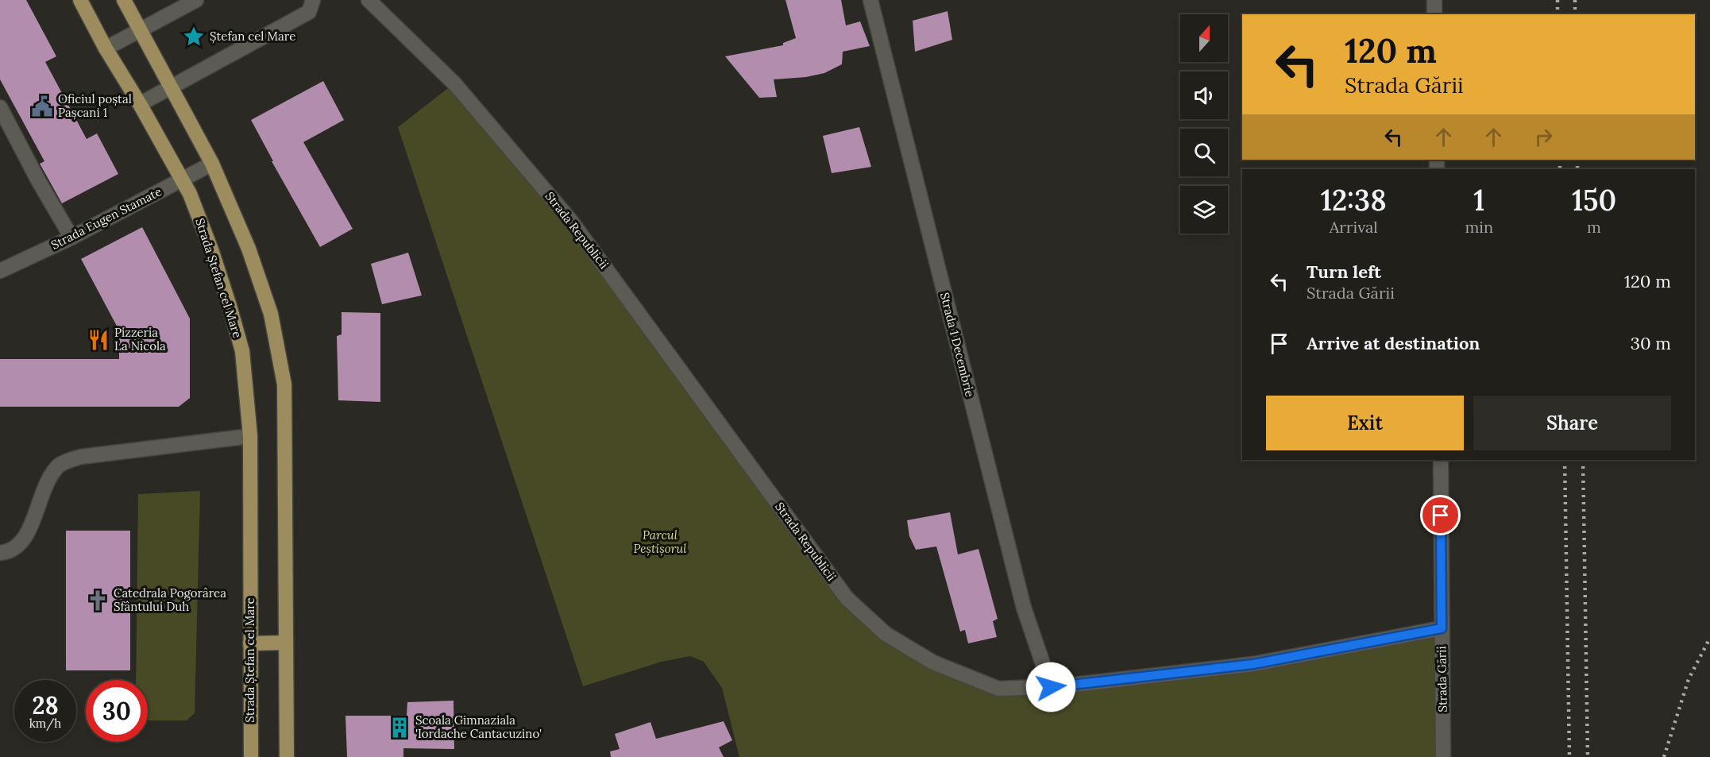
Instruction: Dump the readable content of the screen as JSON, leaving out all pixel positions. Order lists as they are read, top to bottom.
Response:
{
  "streets": {
    "main road": ["Strada Ștefan cel Mare"],
    "street": [
      "Strada Eugen Stamate",
      "Strada Republicii",
      "Strada 1 Decembrie",
      "Strada Gării"
    ]
  },
  "crossings": [
    ["Strada Eugen Stamate", "Strada Ștefan cel Mare"],
    ["Strada Republicii", "Strada 1 Decembrie"],
    ["Strada Republicii", "Strada Gării"]
  ],
  "parks": ["Parcul Peștișorul"],
  "places": {
    "place": ["Ștefan cel Mare"],
    "public building": ["Oficiul poștal Pașcani 1"],
    "restaurant": ["Pizzeria La Nicola"],
    "church": ["Catedrala Pogorârea Sfântului Duh"],
    "building": ["Scoala Gimnaziala 'Iordache Cantacuzino'"]
  },
  "north": "top",
  "page": {
    "turn": ["120 m", "Strada Gării"],
    "eta": [
      "12:38",
      "Arrival",
      "1",
      "min",
      "150",
      "m"
    ],
    "list": [
      {
        "name": "Turn left",
        "note": "Strada Gării",
        "value": "120 m"
      },
      {
        "name": "Arrive at destination",
        "value": "30 m"
      }
    ],
    "buttons": ["Exit", "Share"],
    "speed": "28 km/h",
    "limit": "30"
  }
}
